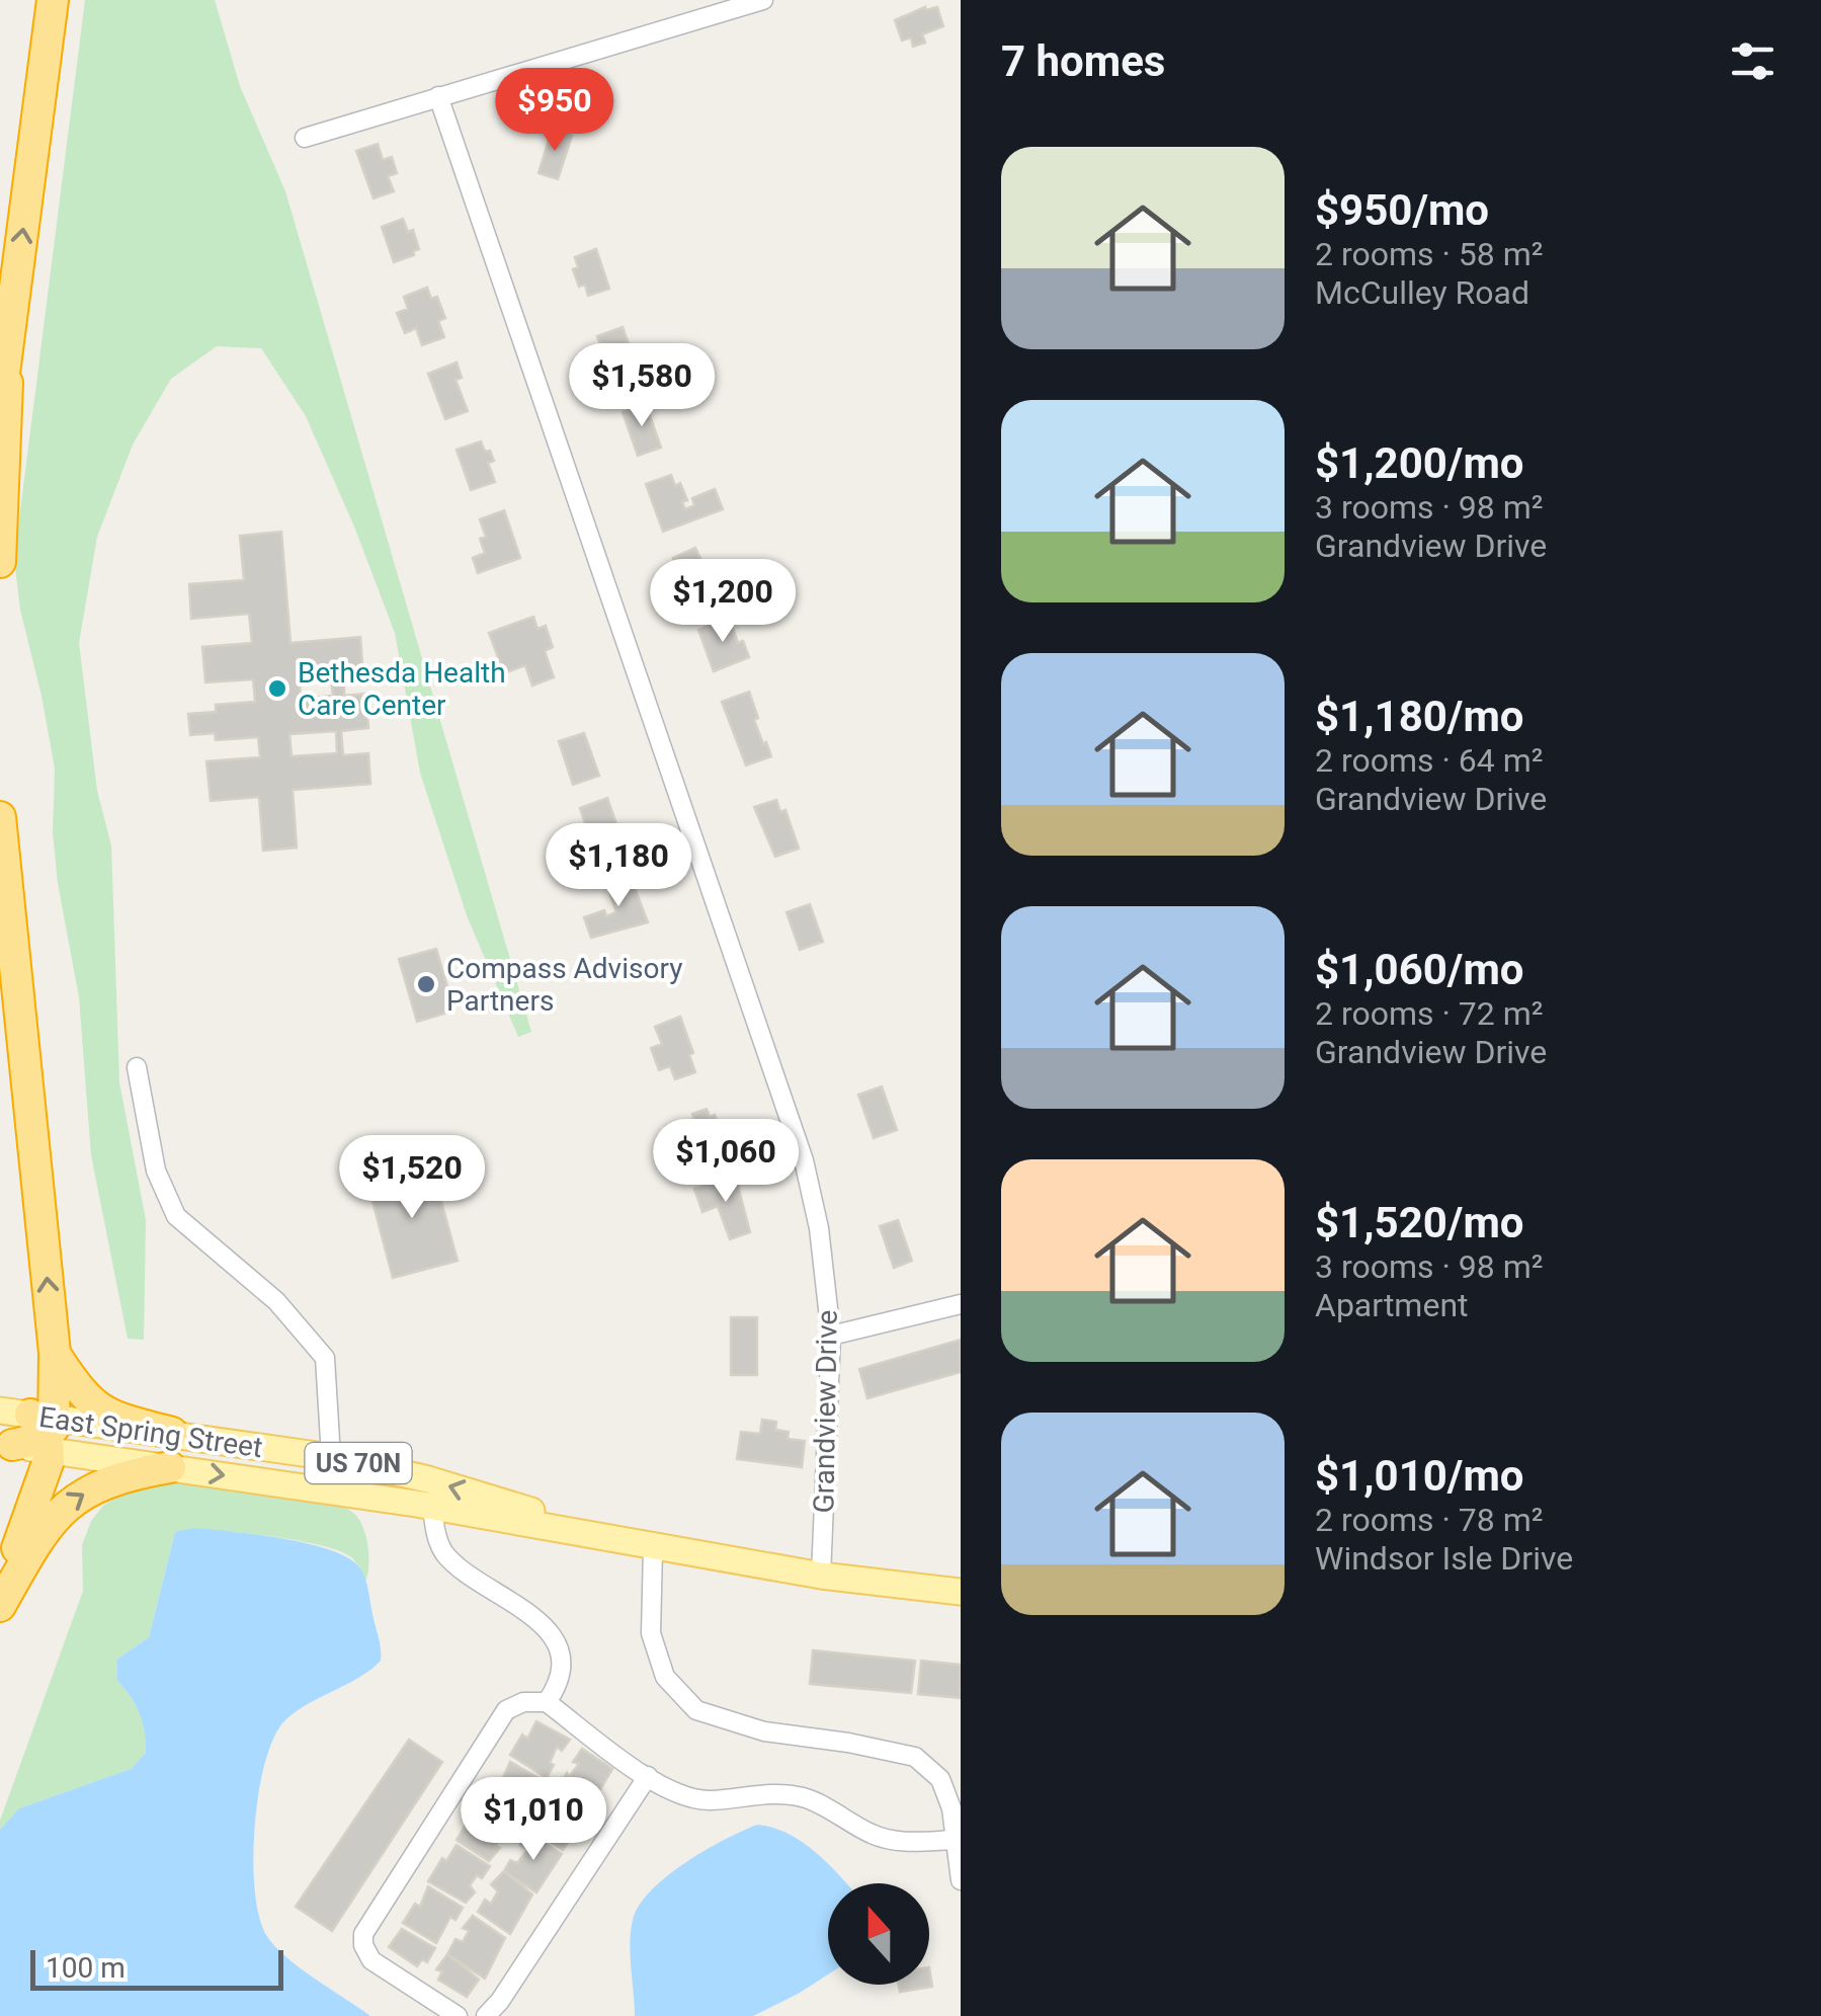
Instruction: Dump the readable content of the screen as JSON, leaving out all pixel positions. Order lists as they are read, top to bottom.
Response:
{
  "streets": {
    "main road": ["East Spring Street", "US 70N"],
    "street": ["Grandview Drive"]
  },
  "crossings": [
    ["Grandview Drive", "East Spring Street"]
  ],
  "places": ["Bethesda Health Care Center", "Compass Advisory Partners"],
  "scale_bar": "100 m",
  "north": "top",
  "page": {
    "heading": "7 homes",
    "price": [
      "$950",
      "$1,580",
      "$1,200",
      "$1,180",
      "$1,060",
      "$1,520",
      "$1,010"
    ],
    "list": [
      {
        "name": "$950/mo",
        "note": "2 rooms · 58 m² · McCulley Road"
      },
      {
        "name": "$1,200/mo",
        "note": "3 rooms · 98 m² · Grandview Drive"
      },
      {
        "name": "$1,180/mo",
        "note": "2 rooms · 64 m² · Grandview Drive"
      },
      {
        "name": "$1,060/mo",
        "note": "2 rooms · 72 m² · Grandview Drive"
      },
      {
        "name": "$1,520/mo",
        "note": "3 rooms · 98 m² · Apartment"
      },
      {
        "name": "$1,010/mo",
        "note": "2 rooms · 78 m² · Windsor Isle Drive"
      }
    ],
    "scale": "100 m"
  }
}
